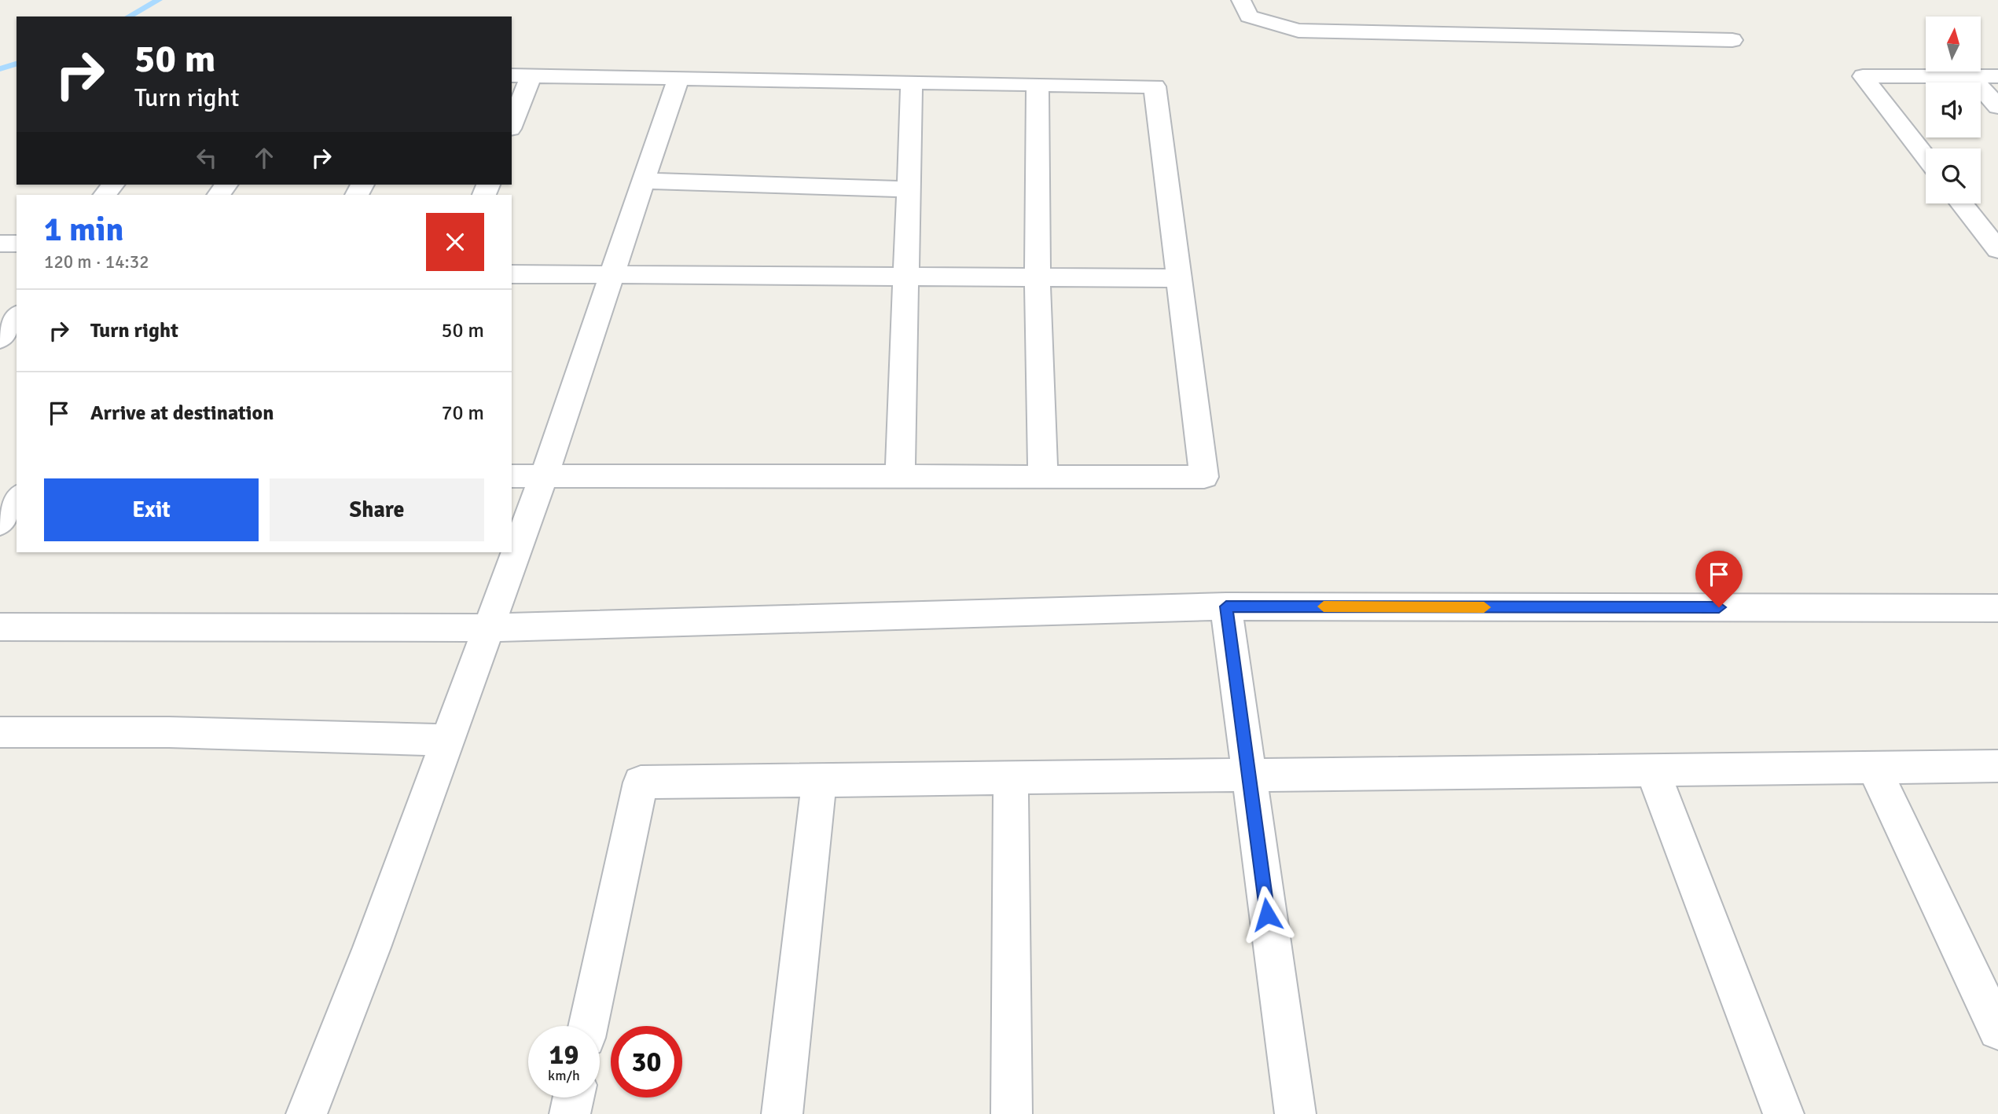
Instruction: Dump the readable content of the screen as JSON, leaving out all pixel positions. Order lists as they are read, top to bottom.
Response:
{
  "north": "top",
  "page": {
    "turn": ["50 m", "Turn right"],
    "heading": ["1 min", "120 m · 14:32"],
    "list": [
      {
        "name": "Turn right",
        "value": "50 m"
      },
      {
        "name": "Arrive at destination",
        "value": "70 m"
      }
    ],
    "buttons": ["Exit", "Share"],
    "speed": "19 km/h",
    "limit": "30"
  }
}
